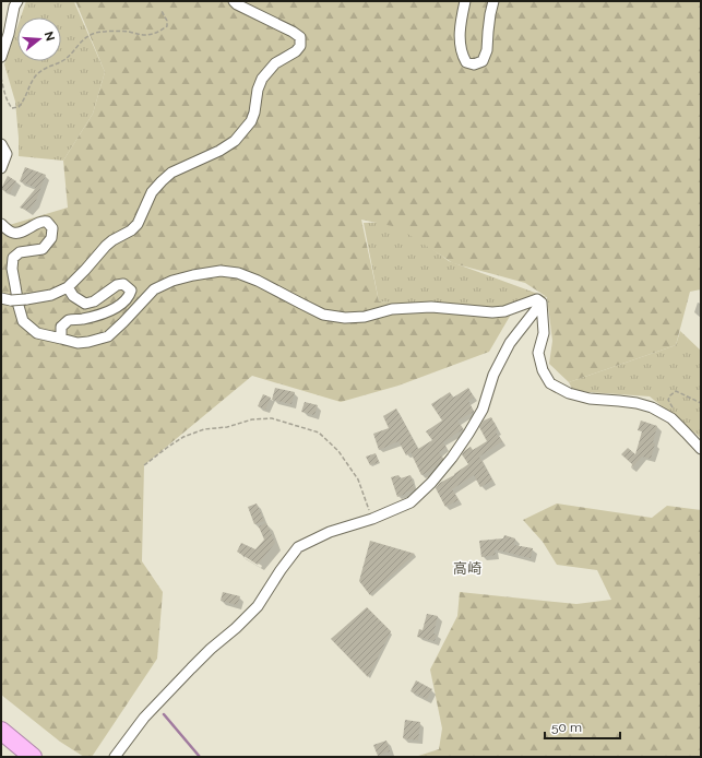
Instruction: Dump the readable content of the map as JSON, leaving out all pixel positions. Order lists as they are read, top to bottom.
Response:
{
  "districts": ["高崎"],
  "scale_bar": "50 m",
  "north": "right"
}
